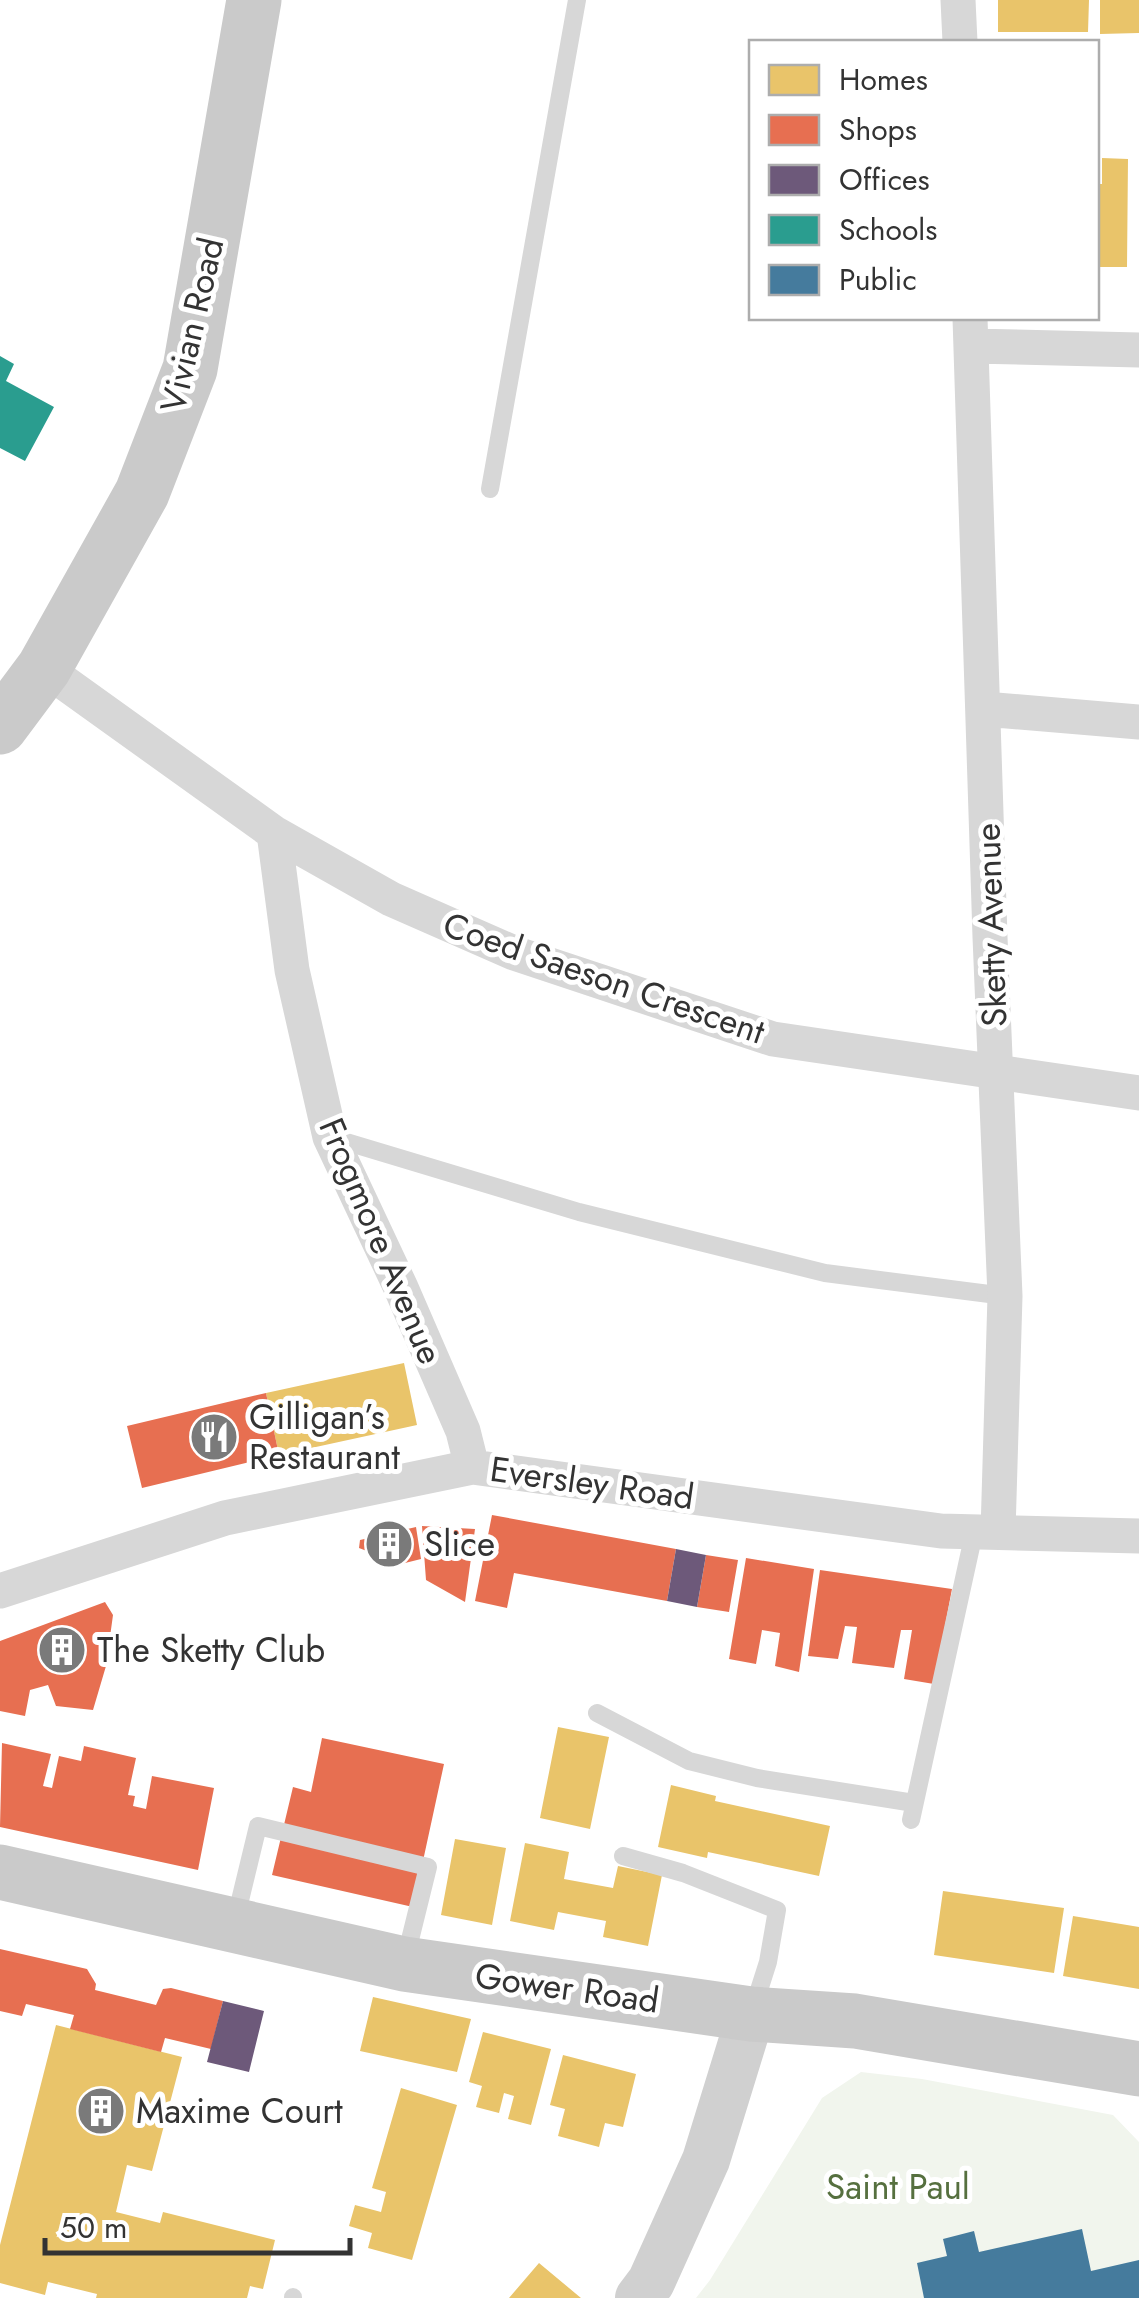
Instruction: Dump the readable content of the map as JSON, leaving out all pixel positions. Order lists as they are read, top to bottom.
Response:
{
  "streets": {
    "main road": ["Vivian Road", "Gower Road"],
    "street": [
      "Sketty Avenue",
      "Coed Saeson Crescent",
      "Frogmore Avenue",
      "Eversley Road"
    ]
  },
  "crossings": [
    ["Vivian Road", "Coed Saeson Crescent"],
    ["Sketty Avenue", "Coed Saeson Crescent"],
    ["Sketty Avenue", "Eversley Road"],
    ["Coed Saeson Crescent", "Frogmore Avenue"],
    ["Frogmore Avenue", "Eversley Road"]
  ],
  "parks": ["Saint Paul"],
  "places": {
    "restaurant": ["Gilligan’s Restaurant"],
    "building": ["Slice", "The Sketty Club", "Maxime Court"]
  },
  "legend": [
    "Homes",
    "Shops",
    "Offices",
    "Schools",
    "Public"
  ],
  "scale_bar": "50 m"
}
